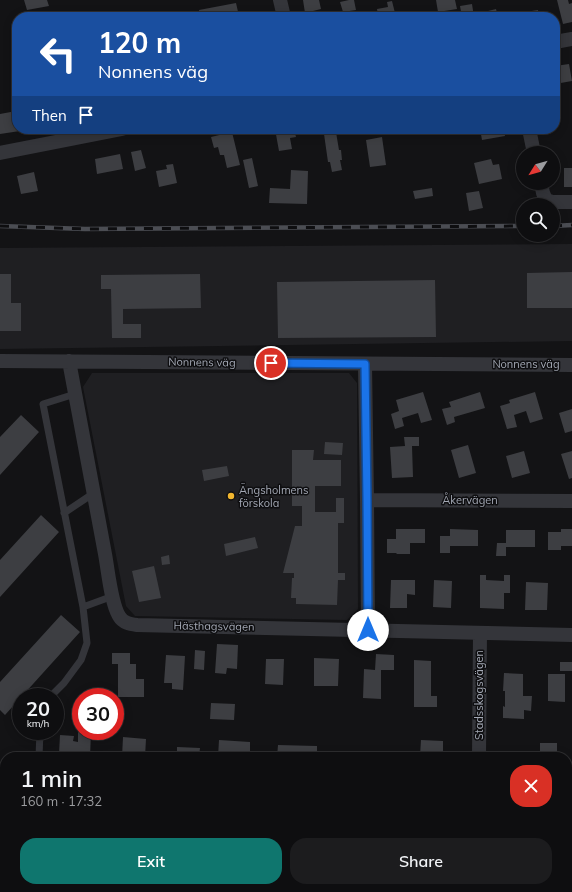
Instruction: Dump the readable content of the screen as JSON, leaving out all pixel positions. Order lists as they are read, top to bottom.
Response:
{
  "streets": {
    "street": [
      "Nonnens väg",
      "Åkervägen",
      "Hästhagsvägen",
      "Stadsskogsvägen"
    ]
  },
  "crossings": [
    ["Nonnens väg", "Hästhagsvägen"],
    ["Hästhagsvägen", "Stadsskogsvägen"]
  ],
  "places": ["Ängsholmens förskola"],
  "north": "bottom left",
  "page": {
    "turn": ["120 m", "Nonnens väg"],
    "then": "Then",
    "speed": "20 km/h",
    "limit": "30",
    "heading": ["1 min", "160 m · 17:32"],
    "buttons": ["Exit", "Share"]
  }
}
